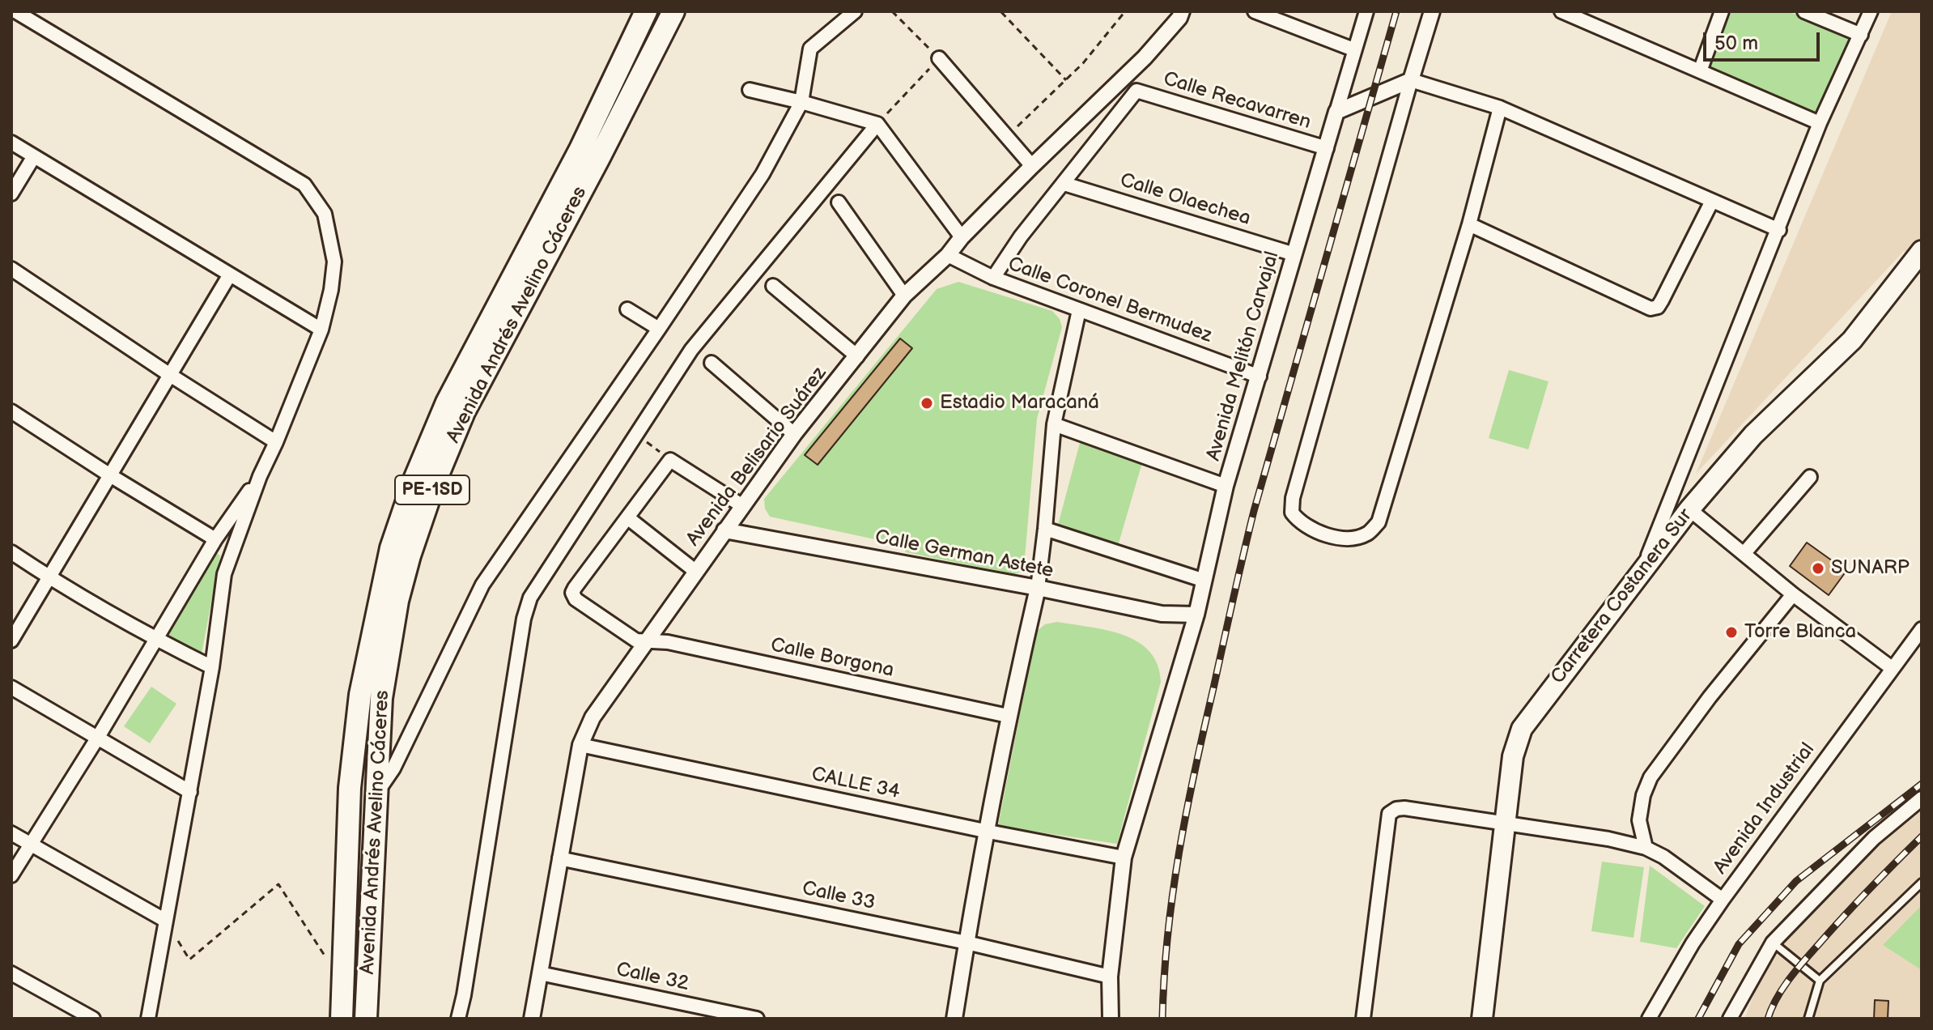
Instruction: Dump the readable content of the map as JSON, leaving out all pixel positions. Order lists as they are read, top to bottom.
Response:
{
  "streets": {
    "highway": ["Avenida Andrés Avelino Cáceres", "PE-1SD"],
    "main road": ["Carretera Costanera Sur"],
    "street": [
      "Calle Recavarren",
      "Calle Olaechea",
      "Calle Coronel Bermudez",
      "Avenida Melitón Carvajal",
      "Avenida Belisario Suárez",
      "Calle German Astete",
      "Calle Borgona",
      "CALLE 34",
      "Avenida Industrial",
      "Calle 33",
      "Calle 32"
    ]
  },
  "crossings": [
    ["Calle Recavarren", "Calle Olaechea"],
    ["Calle Recavarren", "Avenida Melitón Carvajal"],
    ["Calle Olaechea", "Avenida Melitón Carvajal"],
    ["Calle Coronel Bermudez", "Avenida Melitón Carvajal"],
    ["Calle Coronel Bermudez", "Avenida Belisario Suárez"],
    ["Avenida Melitón Carvajal", "Calle German Astete"],
    ["Avenida Melitón Carvajal", "CALLE 34"],
    ["Avenida Melitón Carvajal", "Calle 33"],
    ["Avenida Belisario Suárez", "Calle German Astete"],
    ["Avenida Belisario Suárez", "Calle Borgona"],
    ["Avenida Belisario Suárez", "CALLE 34"],
    ["Avenida Belisario Suárez", "Calle 33"],
    ["Avenida Belisario Suárez", "Calle 32"]
  ],
  "places": ["Estadio Maracaná", "SUNARP", "Torre Blanca"],
  "scale_bar": "50 m"
}
